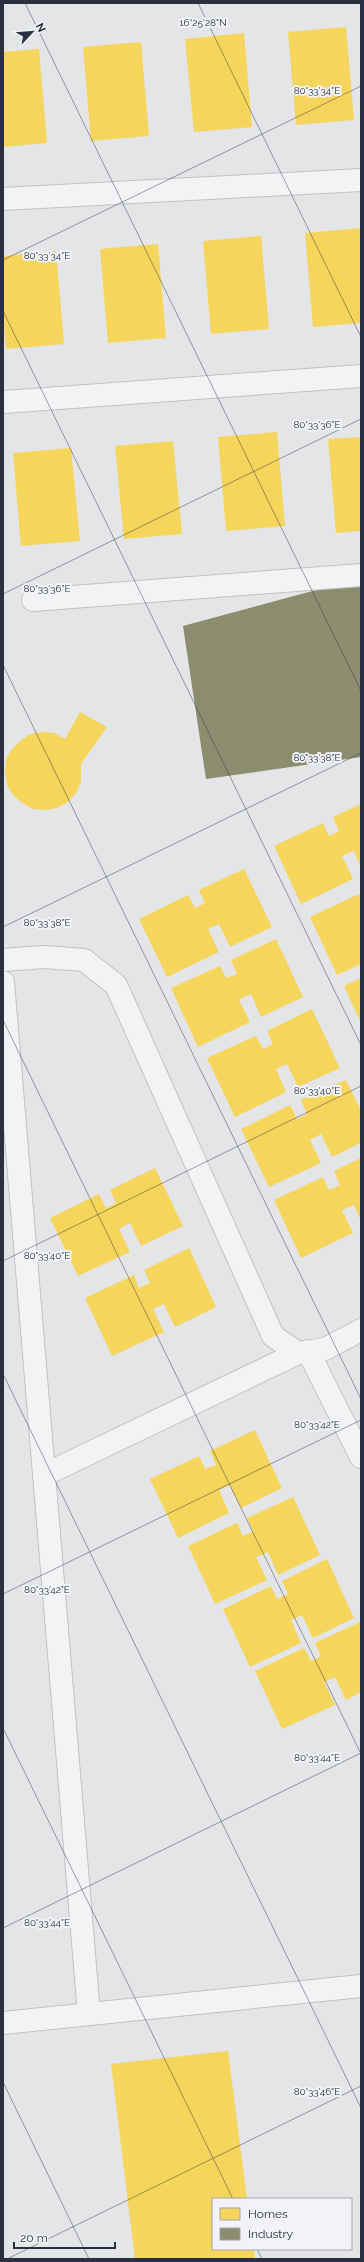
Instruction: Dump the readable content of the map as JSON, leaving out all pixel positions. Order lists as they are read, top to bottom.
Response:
{
  "legend": ["Homes", "Industry"],
  "scale_bar": "20 m",
  "north": "top right",
  "coordinates": [
    "16°25'28\"N",
    "80°33'34\"E",
    "80°33'36\"E",
    "80°33'38\"E",
    "80°33'40\"E",
    "80°33'42\"E",
    "80°33'44\"E",
    "80°33'46\"E"
  ]
}
